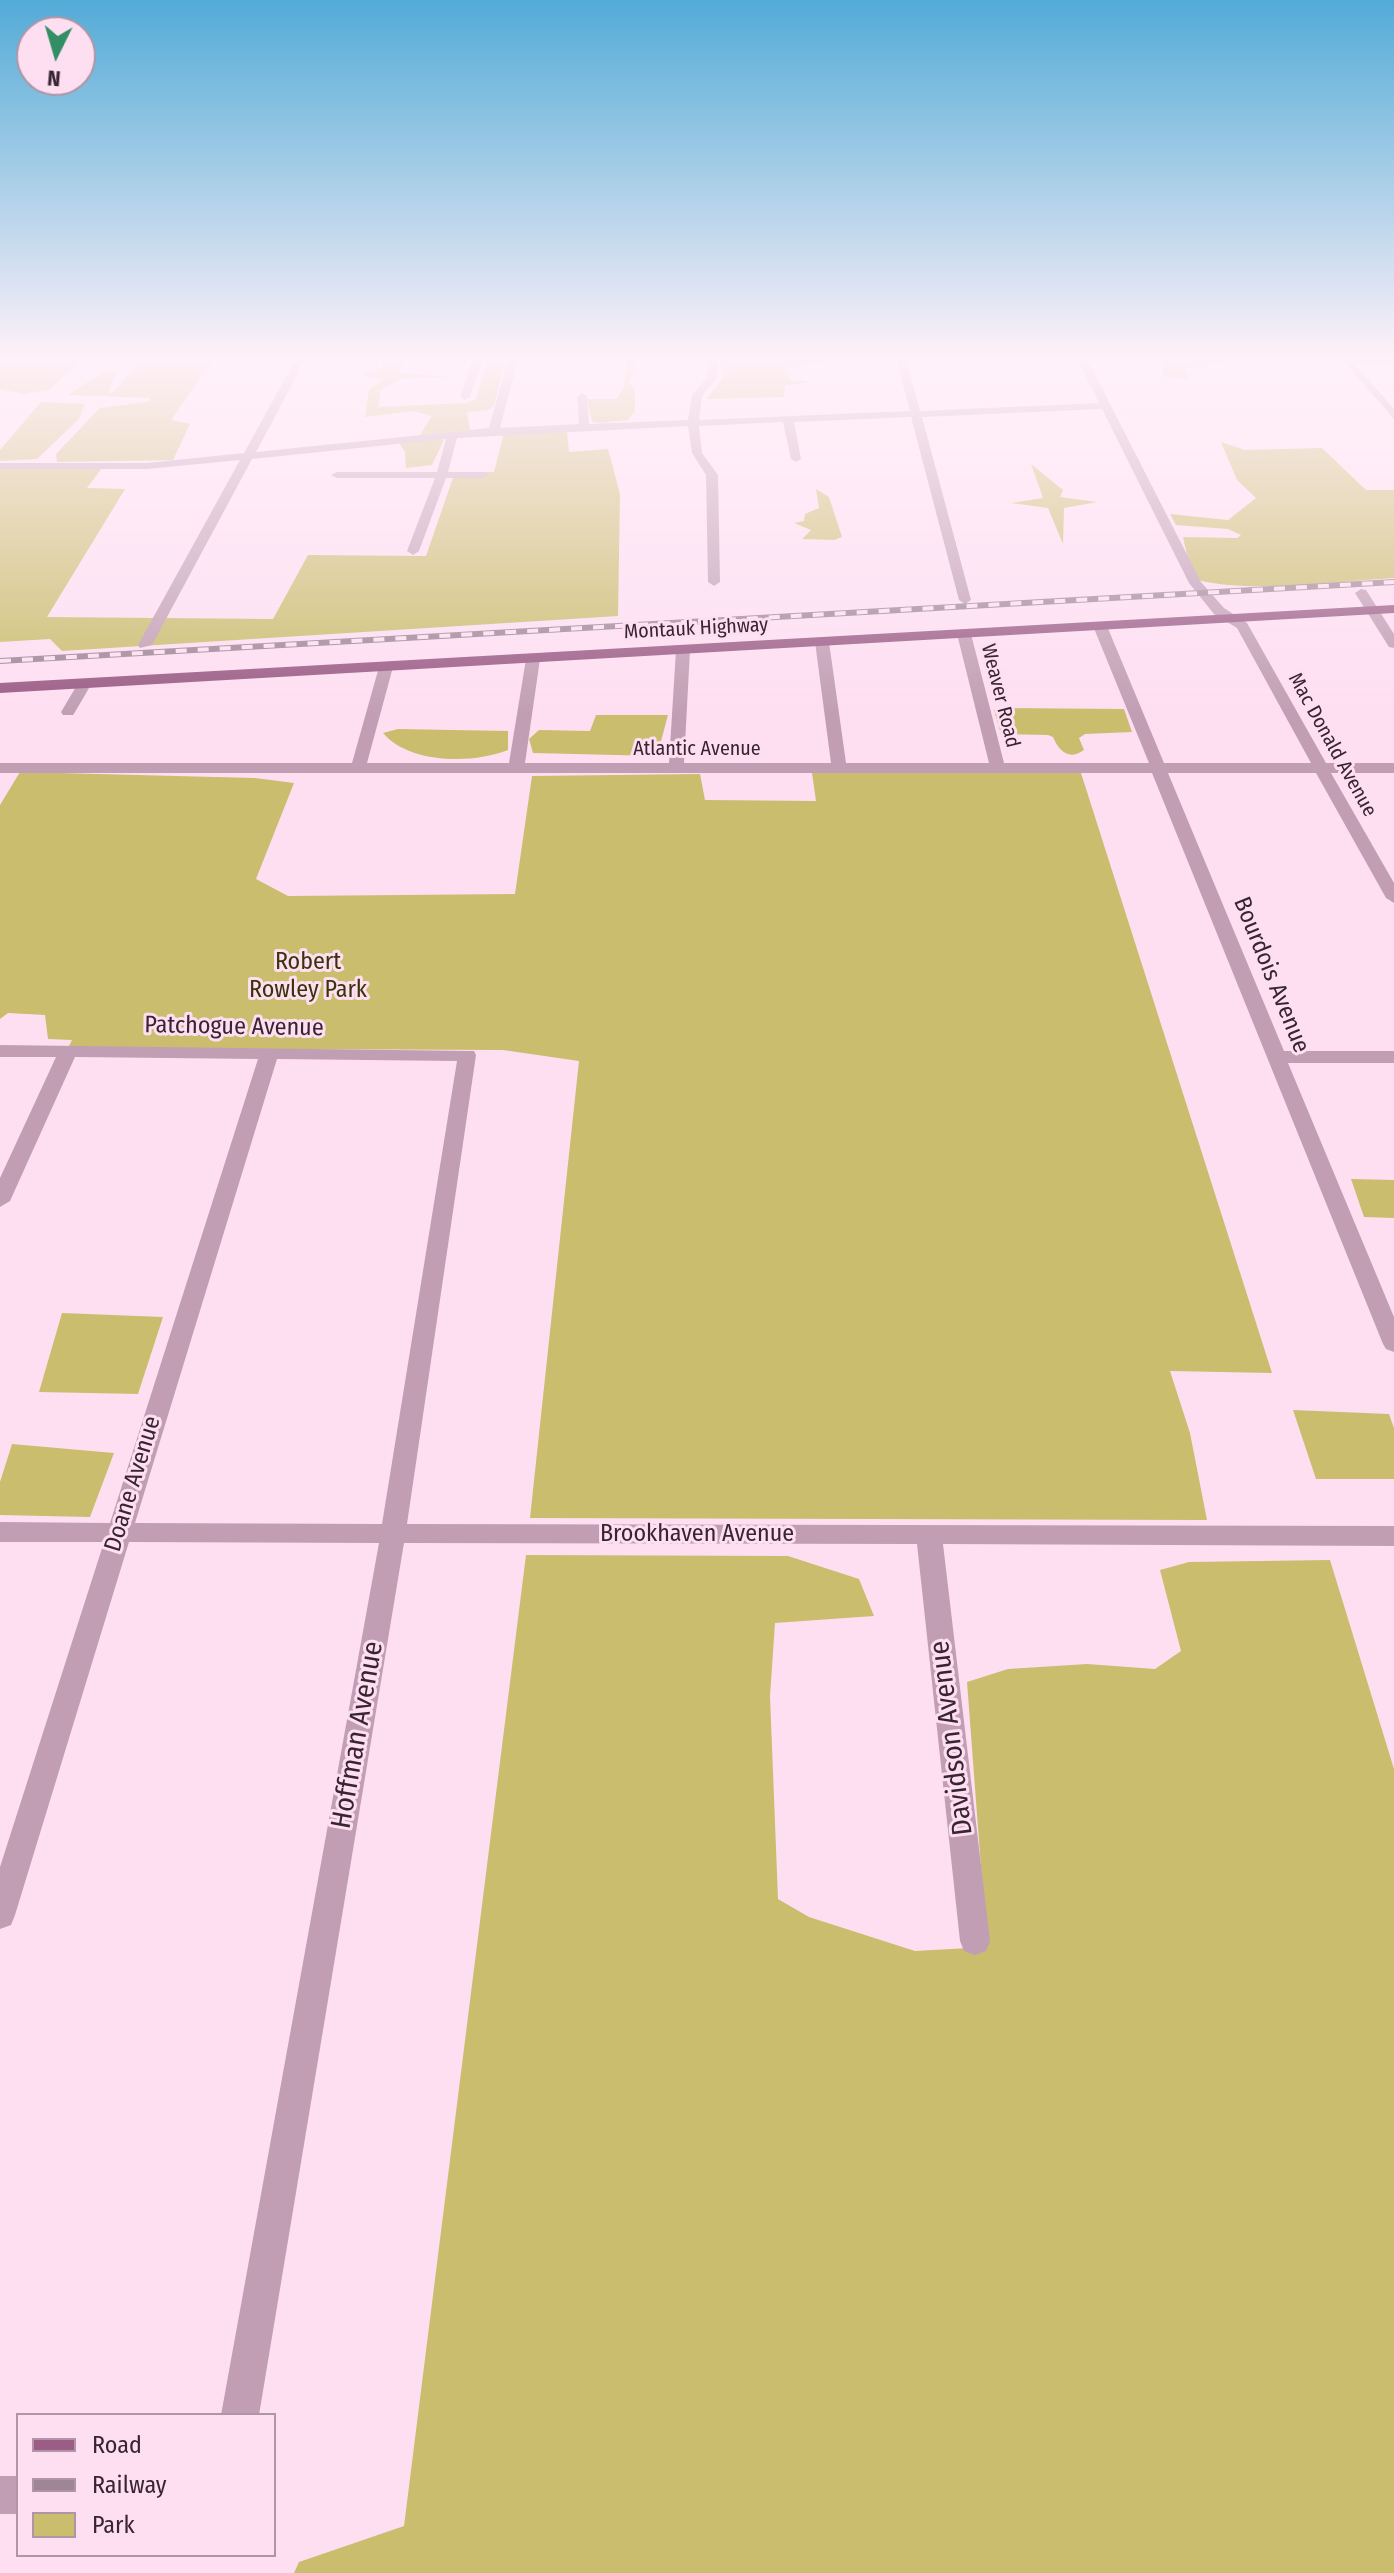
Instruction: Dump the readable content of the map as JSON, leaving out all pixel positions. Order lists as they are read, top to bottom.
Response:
{
  "streets": {
    "main road": ["Montauk Highway"],
    "street": [
      "Weaver Road",
      "Mac Donald Avenue",
      "Atlantic Avenue",
      "Bourdois Avenue",
      "Patchogue Avenue",
      "Doane Avenue",
      "Brookhaven Avenue",
      "Hoffman Avenue",
      "Davidson Avenue"
    ]
  },
  "crossings": [
    ["Montauk Highway", "Weaver Road"],
    ["Montauk Highway", "Mac Donald Avenue"],
    ["Montauk Highway", "Bourdois Avenue"],
    ["Weaver Road", "Atlantic Avenue"],
    ["Mac Donald Avenue", "Atlantic Avenue"],
    ["Atlantic Avenue", "Bourdois Avenue"],
    ["Patchogue Avenue", "Doane Avenue"],
    ["Patchogue Avenue", "Hoffman Avenue"],
    ["Doane Avenue", "Brookhaven Avenue"],
    ["Brookhaven Avenue", "Hoffman Avenue"],
    ["Brookhaven Avenue", "Davidson Avenue"]
  ],
  "parks": ["Robert Rowley Park"],
  "legend": ["Road", "Railway", "Park"],
  "north": "bottom"
}
